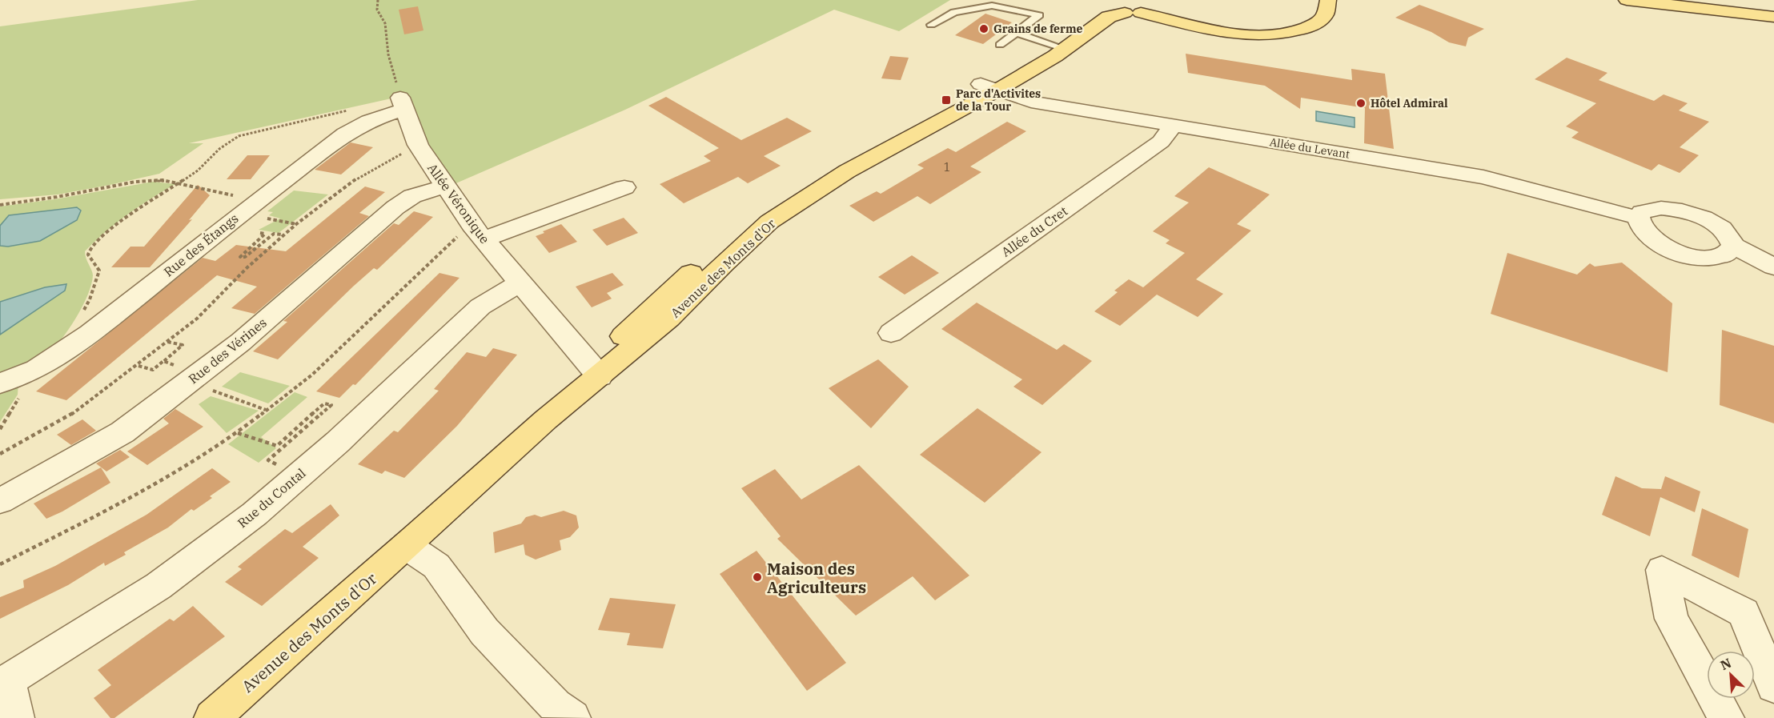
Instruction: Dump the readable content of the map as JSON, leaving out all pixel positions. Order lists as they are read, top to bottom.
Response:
{
  "streets": {
    "main road": ["Avenue des Monts d'Or"],
    "street": [
      "Allée du Levant",
      "Allée Véronique",
      "Allée du Cret",
      "Rue des Étangs",
      "Rue des Vérines",
      "Rue du Contal"
    ]
  },
  "crossings": [
    ["Allée du Levant", "Allée du Cret"],
    ["Allée du Levant", "Avenue des Monts d'Or"],
    ["Allée Véronique", "Rue des Étangs"],
    ["Allée Véronique", "Avenue des Monts d'Or"],
    ["Allée Véronique", "Rue des Vérines"],
    ["Allée Véronique", "Rue du Contal"]
  ],
  "places": {
    "other": ["Grains de ferme", "Hôtel Admiral", "Maison des Agriculteurs"],
    "transit": ["Parc d'Activites de la Tour"]
  },
  "house_numbers": ["1"],
  "north": "top left"
}
